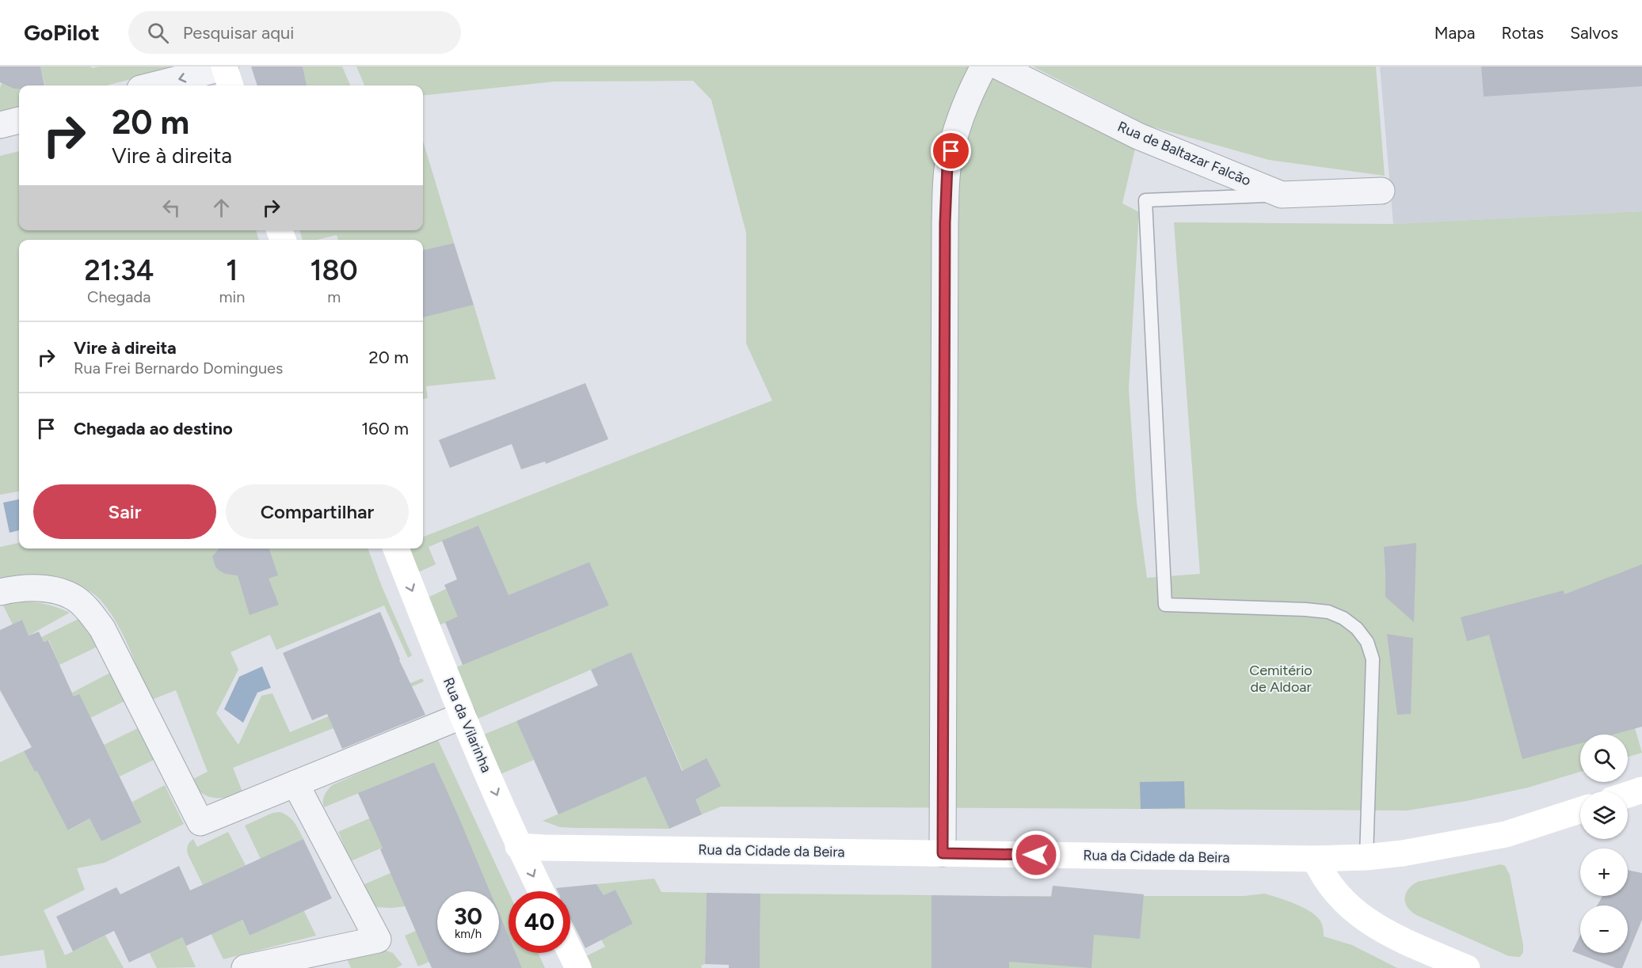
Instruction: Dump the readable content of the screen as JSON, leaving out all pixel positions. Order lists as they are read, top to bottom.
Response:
{
  "streets": {
    "street": ["Rua de Baltazar Falcão", "Rua da Vilarinha", "Rua da Cidade da Beira"]
  },
  "crossings": [
    ["Rua da Vilarinha", "Rua da Cidade da Beira"]
  ],
  "one_way": ["Rua da Vilarinha"],
  "parks": ["Cemitério de Aldoar"],
  "page": {
    "header": "GoPilot",
    "search": "Pesquisar aqui",
    "nav": ["Mapa", "Rotas", "Salvos"],
    "turn": ["20 m", "Vire à direita"],
    "eta": [
      "21:34",
      "Chegada",
      "1",
      "min",
      "180",
      "m"
    ],
    "list": [
      {
        "name": "Vire à direita",
        "note": "Rua Frei Bernardo Domingues",
        "value": "20 m"
      },
      {
        "name": "Chegada ao destino",
        "value": "160 m"
      }
    ],
    "buttons": ["Sair", "Compartilhar"],
    "map_buttons": ["+", "−"],
    "speed": "30 km/h",
    "limit": "40"
  }
}
